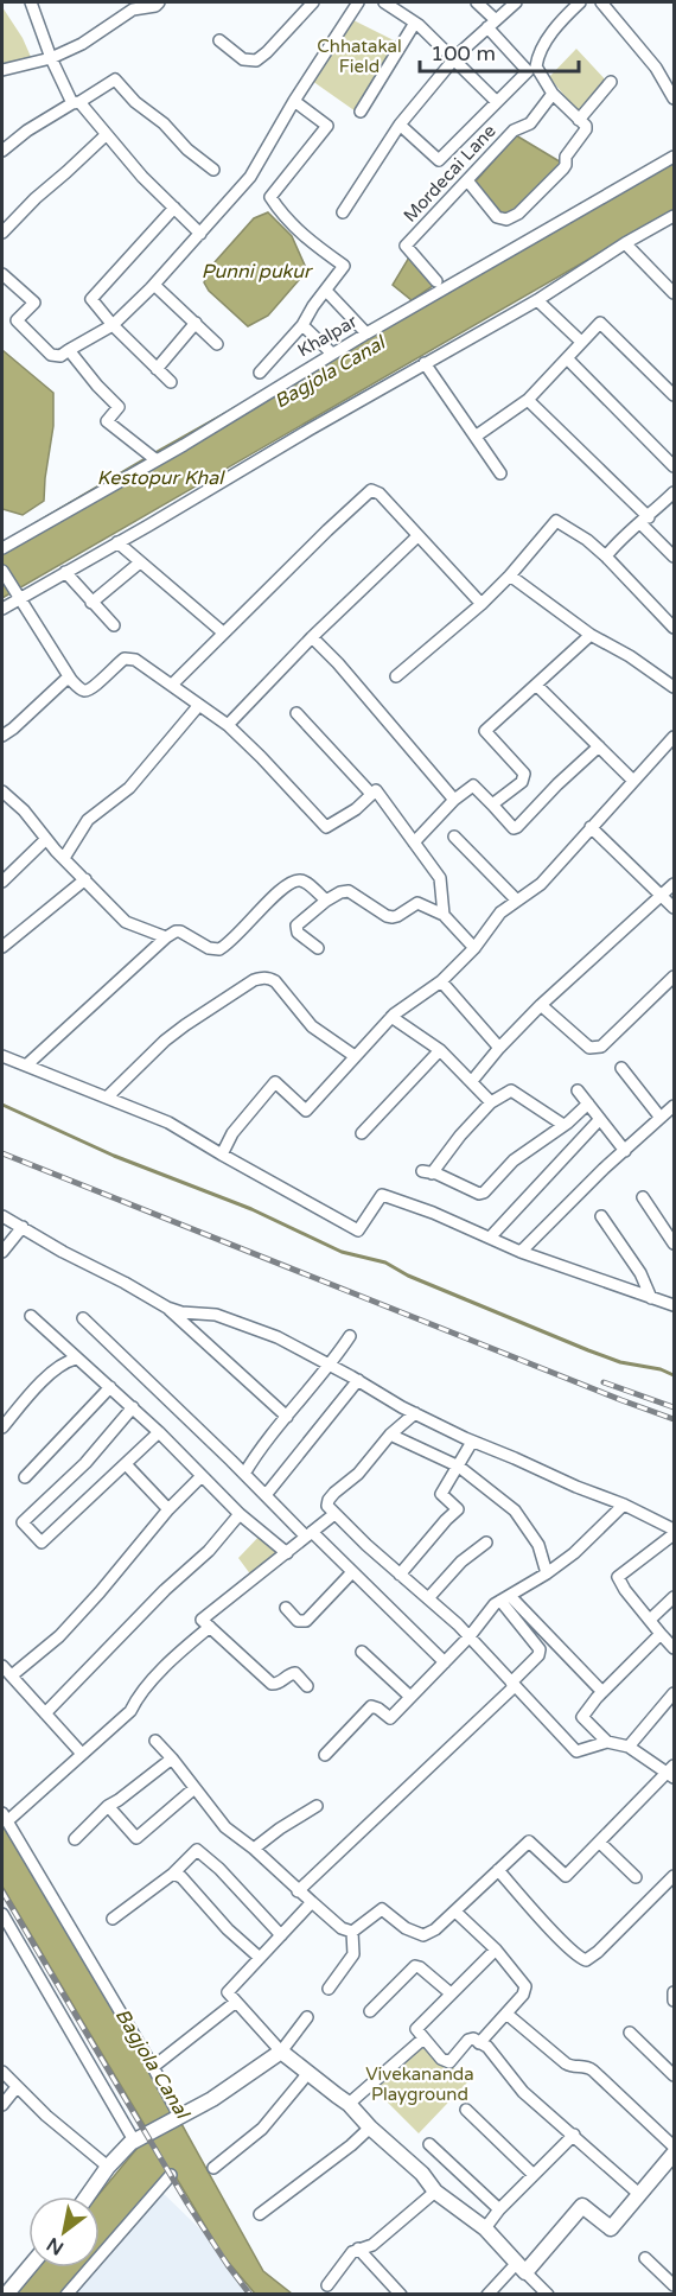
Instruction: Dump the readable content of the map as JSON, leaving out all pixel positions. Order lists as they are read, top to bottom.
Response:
{
  "streets": {
    "street": ["Mordecai Lane", "Khalpar"]
  },
  "water": ["Punni pukur", "Bagjola Canal", "Kestopur Khal"],
  "parks": ["Chhatakal Field", "Vivekananda Playground"],
  "scale_bar": "100 m",
  "north": "bottom left"
}
